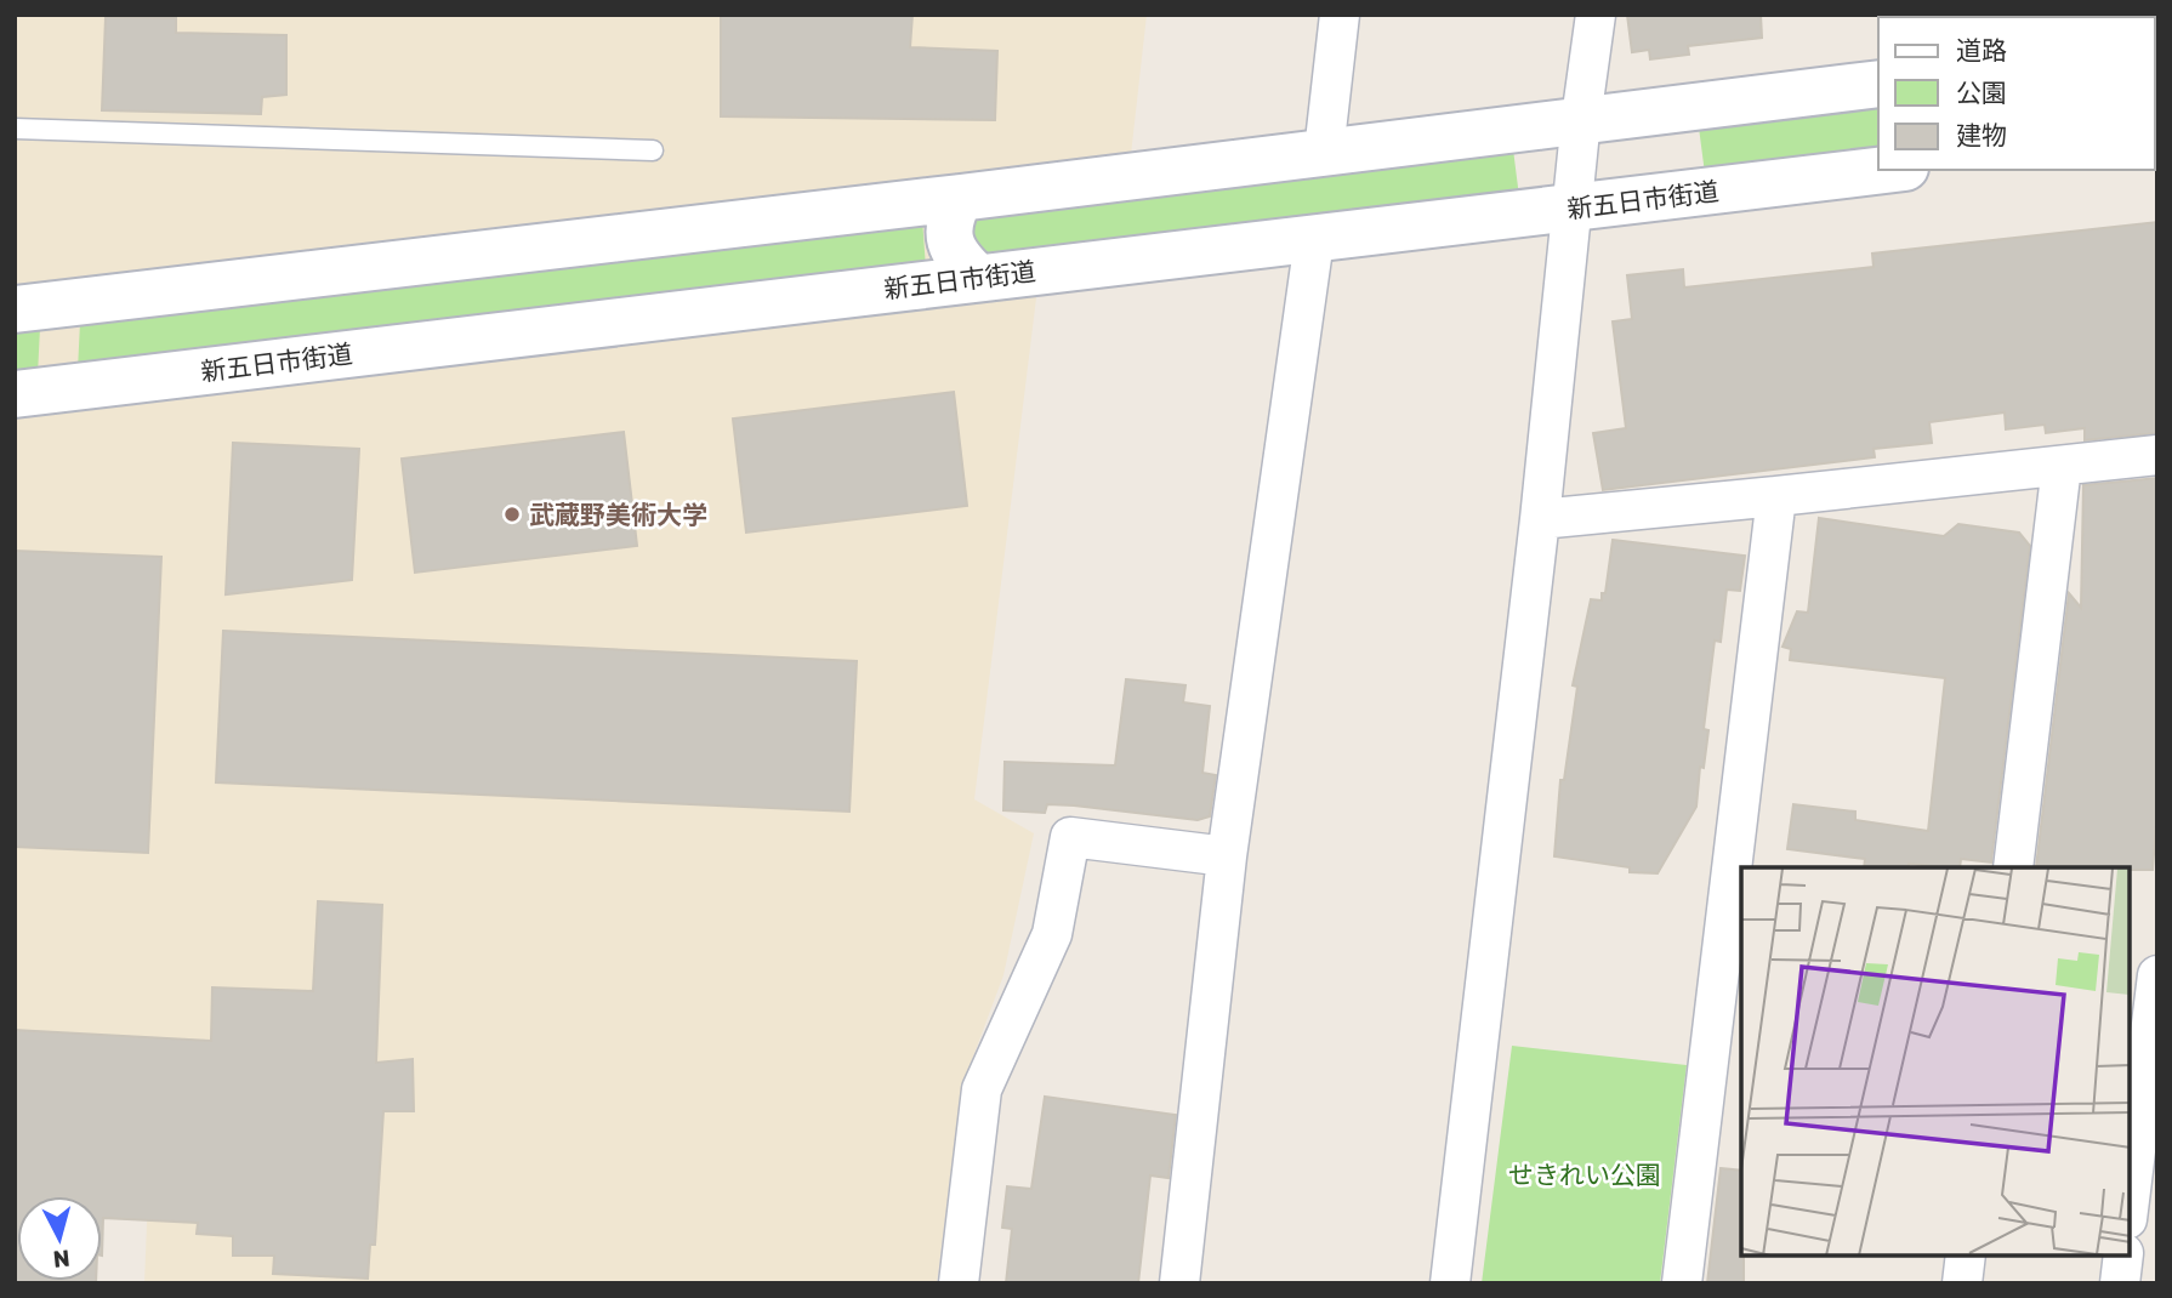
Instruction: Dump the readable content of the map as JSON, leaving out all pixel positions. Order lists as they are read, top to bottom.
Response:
{
  "streets": {
    "street": ["新五日市街道"]
  },
  "parks": ["せきれい公園"],
  "places": ["武蔵野美術大学"],
  "legend": ["道路", "公園", "建物"],
  "north": "bottom"
}
